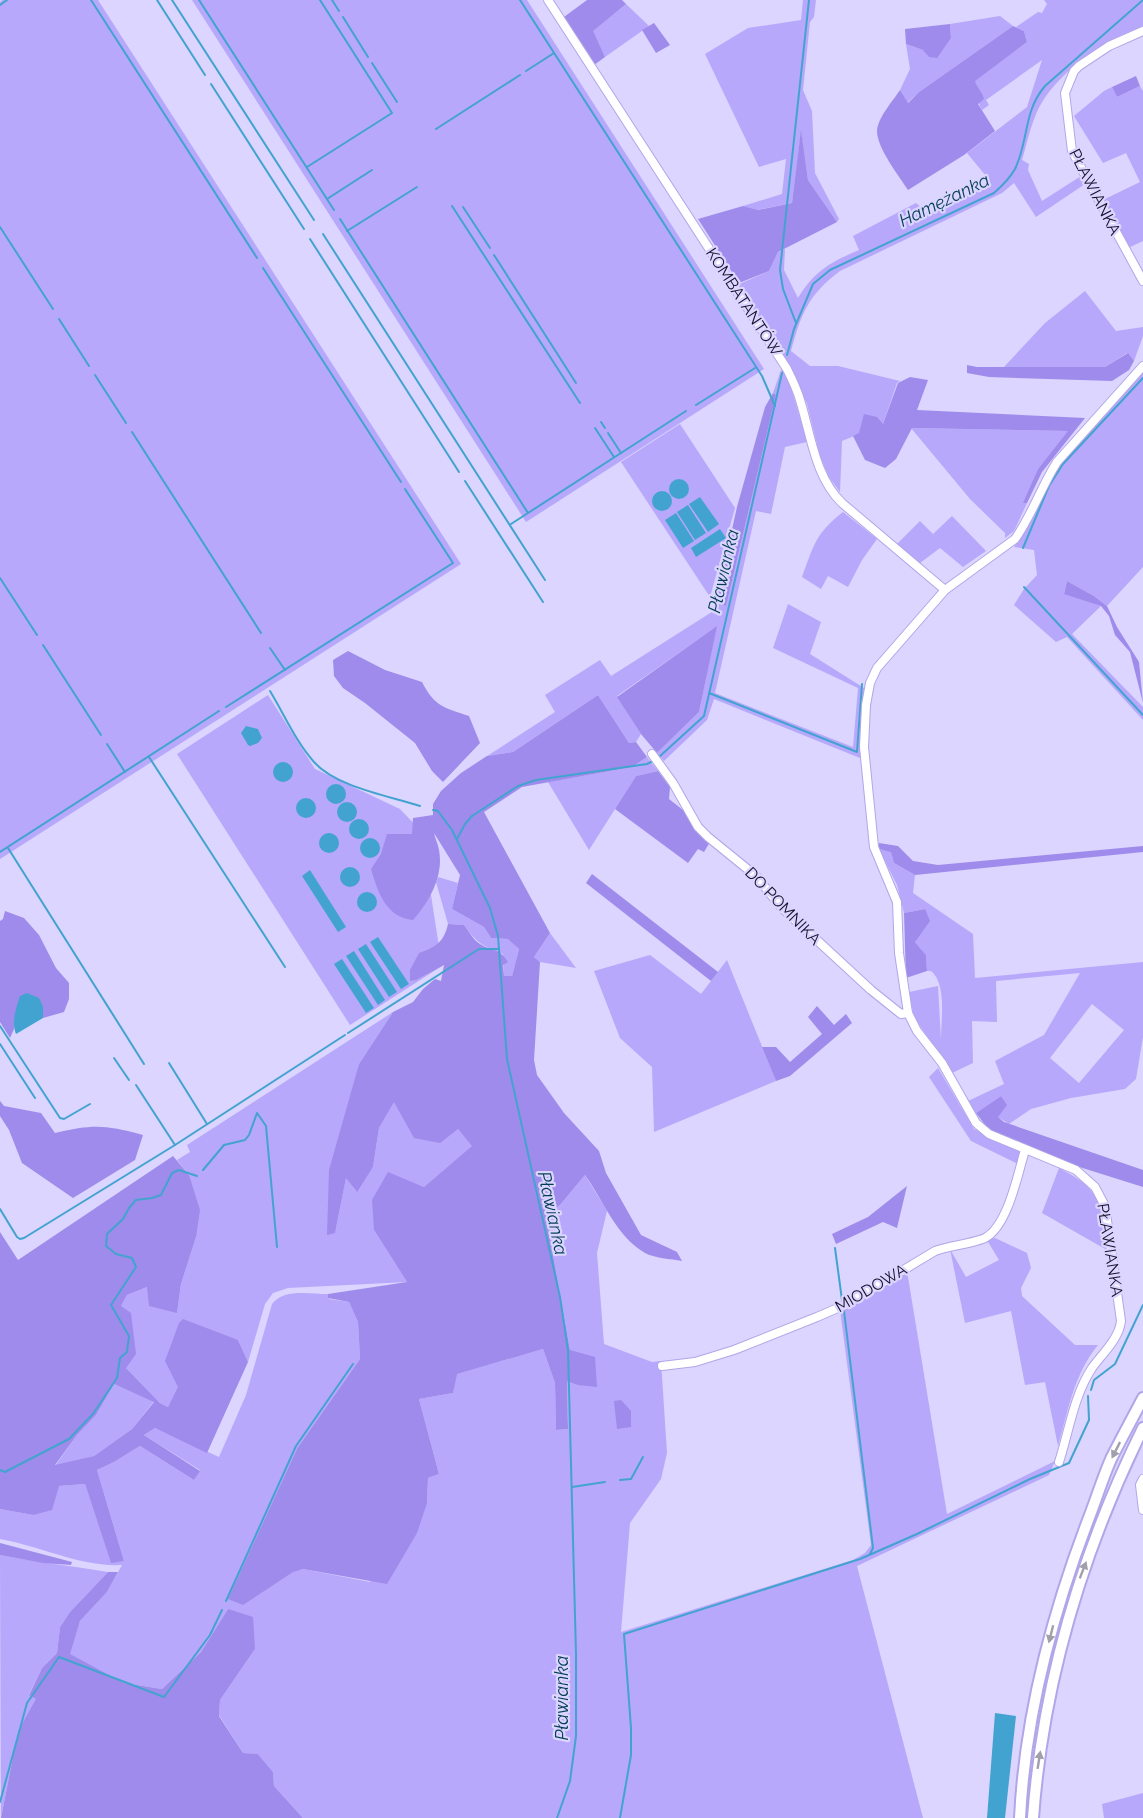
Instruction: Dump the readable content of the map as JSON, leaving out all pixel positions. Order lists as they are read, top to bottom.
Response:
{
  "streets": {
    "street": [
      "PŁAWIANKA",
      "KOMBATANTÓW",
      "DO POMNIKA",
      "MIODOWA"
    ]
  },
  "crossings": [
    ["PŁAWIANKA", "KOMBATANTÓW"],
    ["PŁAWIANKA", "DO POMNIKA"],
    ["PŁAWIANKA", "MIODOWA"]
  ],
  "water": ["Hamężanka", "Pławianka"]
}
